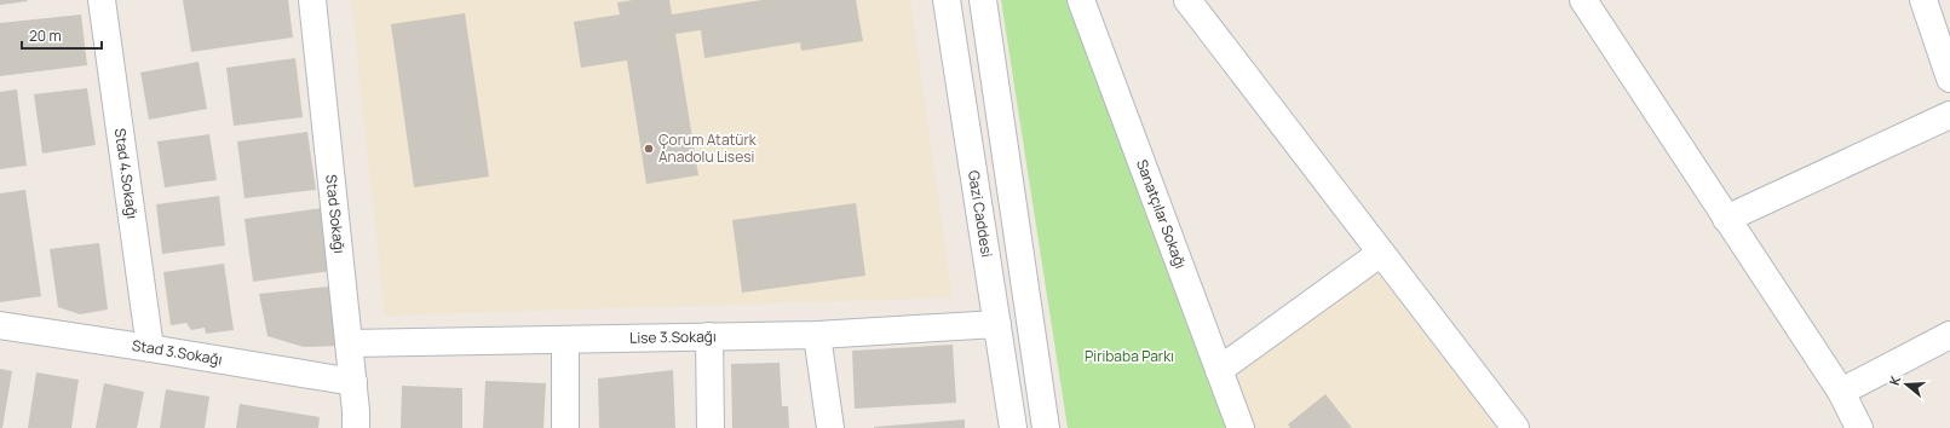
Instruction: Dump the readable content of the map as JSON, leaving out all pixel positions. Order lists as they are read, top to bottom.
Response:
{
  "streets": {
    "street": [
      "Stad 4.Sokağı",
      "Stad Sokağı",
      "Gazi Caddesi",
      "Sanatçılar Sokağı",
      "Lise 3.Sokağı",
      "Stad 3.Sokağı"
    ]
  },
  "crossings": [
    ["Stad 4.Sokağı", "Stad 3.Sokağı"],
    ["Stad Sokağı", "Lise 3.Sokağı"],
    ["Stad Sokağı", "Stad 3.Sokağı"],
    ["Gazi Caddesi", "Lise 3.Sokağı"]
  ],
  "parks": ["Piribaba Parkı"],
  "places": ["Çorum Atatürk Anadolu Lisesi"],
  "scale_bar": "20 m",
  "north": "left"
}
